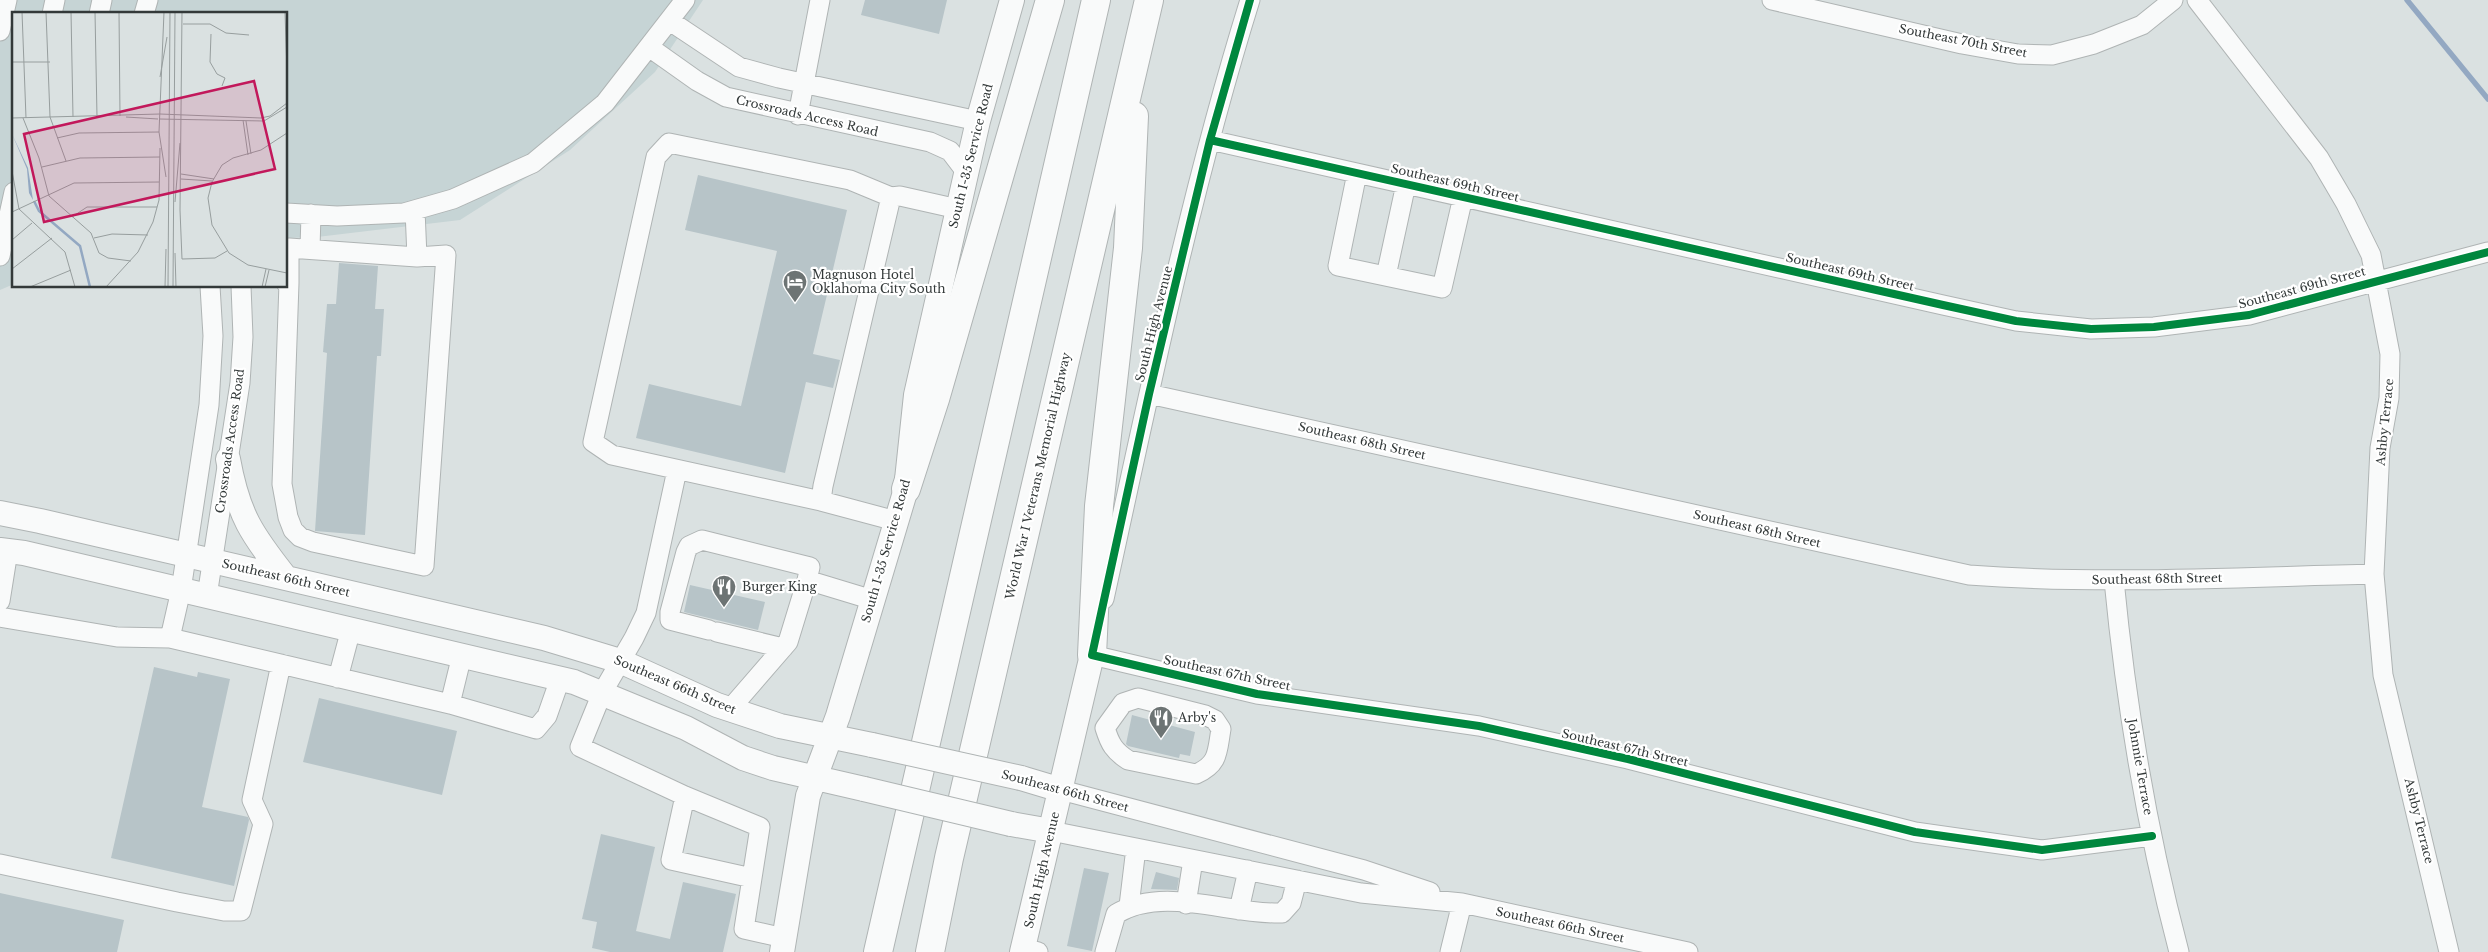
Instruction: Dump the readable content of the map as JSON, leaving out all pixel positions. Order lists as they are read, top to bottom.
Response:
{
  "streets": {
    "highway": ["World War I Veterans Memorial Highway"],
    "main road": ["South I-35 Service Road", "South High Avenue", "Southeast 66th Street"],
    "street": [
      "Southeast 70th Street",
      "Crossroads Access Road",
      "Southeast 69th Street",
      "Ashby Terrace",
      "Southeast 68th Street",
      "Southeast 67th Street",
      "Johnnie Terrace"
    ]
  },
  "crossings": [
    ["Crossroads Access Road", "South I-35 Service Road"],
    ["Crossroads Access Road", "Southeast 66th Street"],
    ["South I-35 Service Road", "Southeast 66th Street"],
    ["Southeast 69th Street", "South High Avenue"],
    ["Southeast 69th Street", "Ashby Terrace"],
    ["South High Avenue", "Southeast 68th Street"],
    ["South High Avenue", "Southeast 66th Street"],
    ["South High Avenue", "Southeast 67th Street"],
    ["Ashby Terrace", "Southeast 68th Street"],
    ["Southeast 68th Street", "Johnnie Terrace"],
    ["Southeast 67th Street", "Johnnie Terrace"]
  ],
  "places": {
    "hotel": ["Magnuson Hotel Oklahoma City South"],
    "restaurant": ["Burger King", "Arby's"]
  }
}
